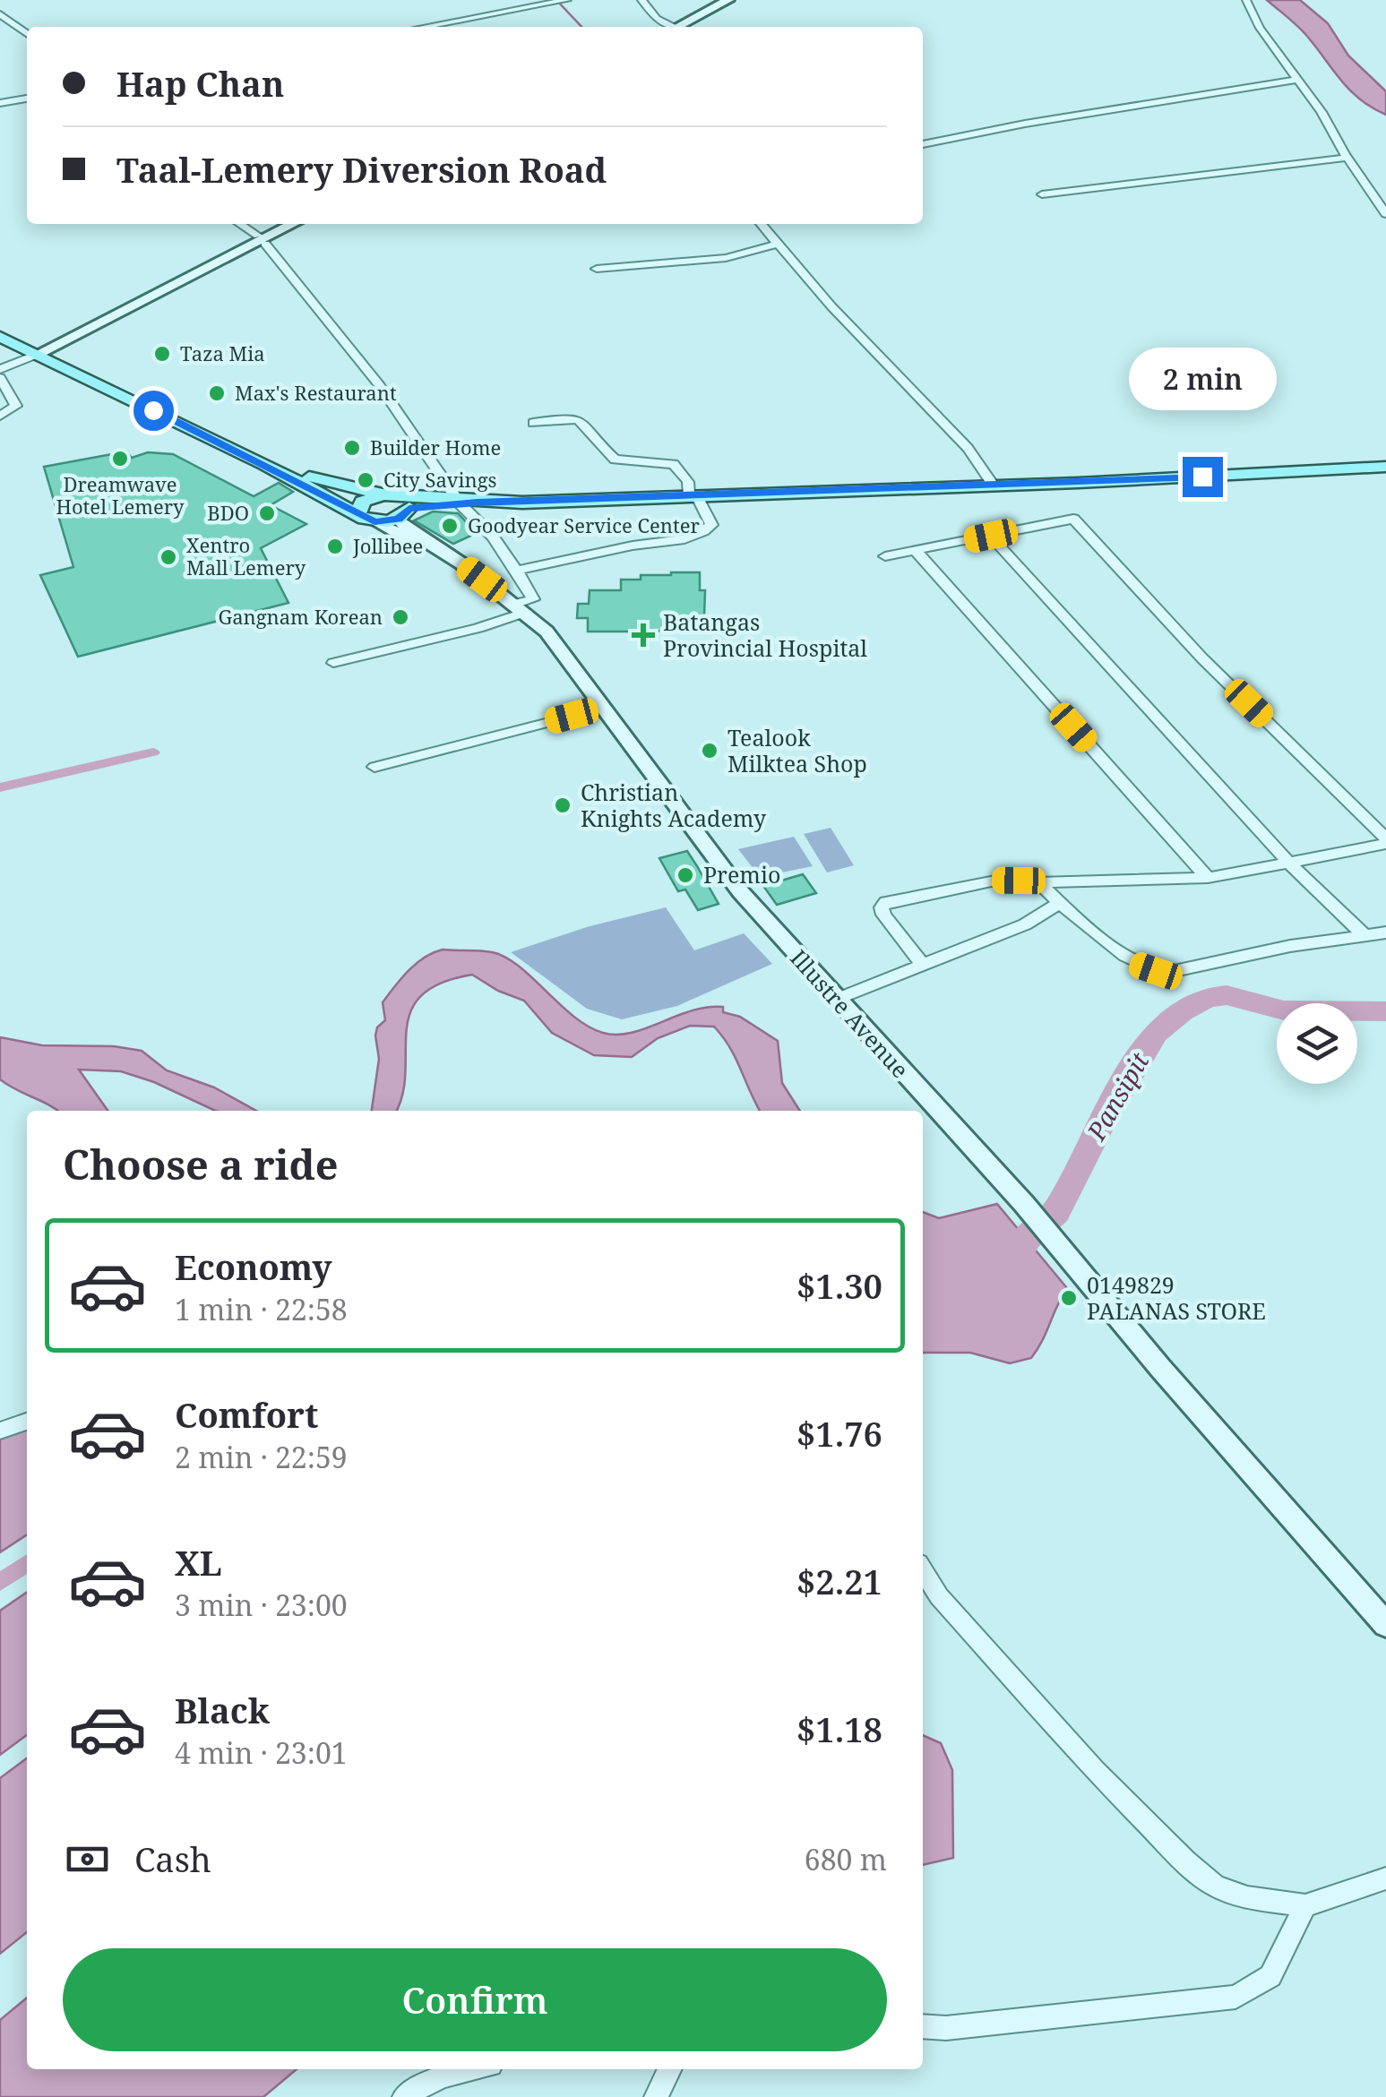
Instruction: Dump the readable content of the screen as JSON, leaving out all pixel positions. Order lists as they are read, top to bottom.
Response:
{
  "streets": {
    "main road": ["Illustre Avenue"]
  },
  "water": ["Pansipit"],
  "places": {
    "other": [
      "Taza Mia",
      "Max's Restaurant",
      "Builder Home",
      "Dreamwave Hotel Lemery",
      "City Savings",
      "BDO",
      "Goodyear Service Center",
      "Jollibee",
      "Xentro Mall Lemery",
      "Gangnam Korean",
      "Tealook Milktea Shop",
      "Christian Knights Academy",
      "Premio",
      "0149829 PALANAS STORE"
    ],
    "health": ["Batangas Provincial Hospital"]
  },
  "page": {
    "banner": ["Hap Chan", "Taal-Lemery Diversion Road"],
    "bubble": "2 min",
    "heading": "Choose a ride",
    "list": [
      {
        "name": "Economy",
        "note": "1 min · 22:58",
        "value": "$1.30"
      },
      {
        "name": "Comfort",
        "note": "2 min · 22:59",
        "value": "$1.76"
      },
      {
        "name": "XL",
        "note": "3 min · 23:00",
        "value": "$2.21"
      },
      {
        "name": "Black",
        "note": "4 min · 23:01",
        "value": "$1.18"
      }
    ],
    "pay": ["Cash", "680 m"],
    "buttons": "Confirm"
  }
}
